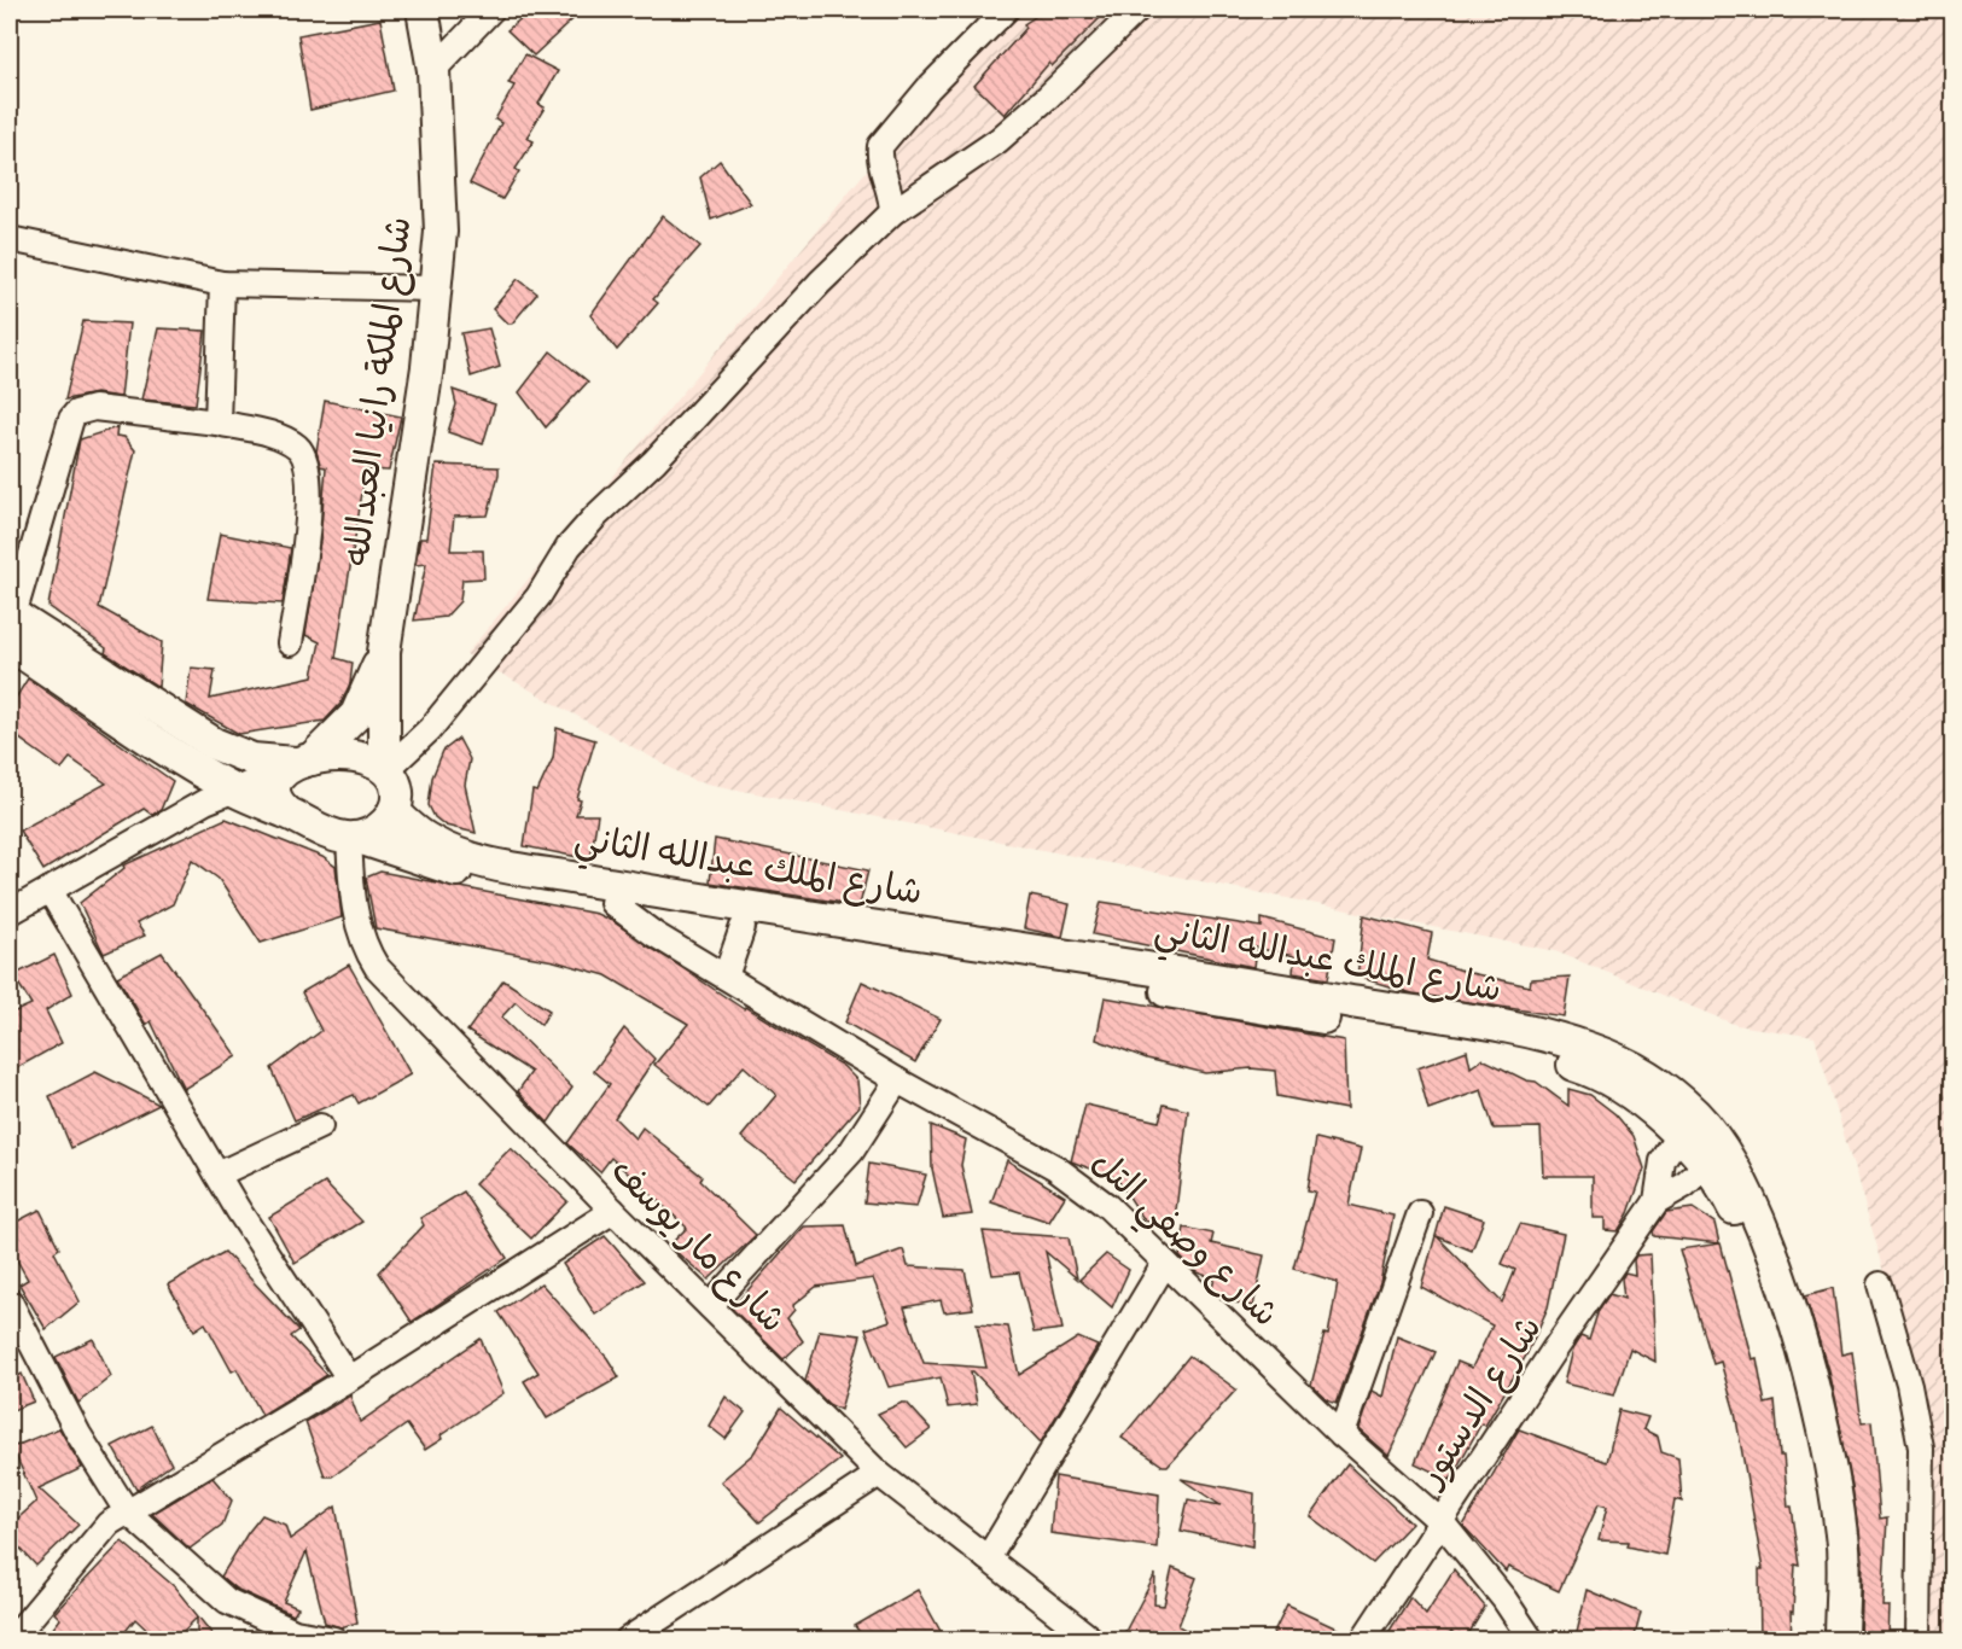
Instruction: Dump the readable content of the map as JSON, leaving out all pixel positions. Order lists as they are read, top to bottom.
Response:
{
  "streets": {
    "main road": ["شارع الملكة رانيا العبدالله", "شارع الملك عبدالله الثاني"],
    "street": ["شارع وصفي التل", "شارع مار يوسف", "شارع الدستور"]
  },
  "crossings": [
    ["شارع الملكة رانيا العبدالله", "شارع الملك عبدالله الثاني"],
    ["شارع الملكة رانيا العبدالله", "شارع مار يوسف"],
    ["شارع الملك عبدالله الثاني", "شارع وصفي التل"],
    ["شارع الملك عبدالله الثاني", "شارع مار يوسف"],
    ["شارع الملك عبدالله الثاني", "شارع الدستور"],
    ["شارع وصفي التل", "شارع الدستور"]
  ]
}
